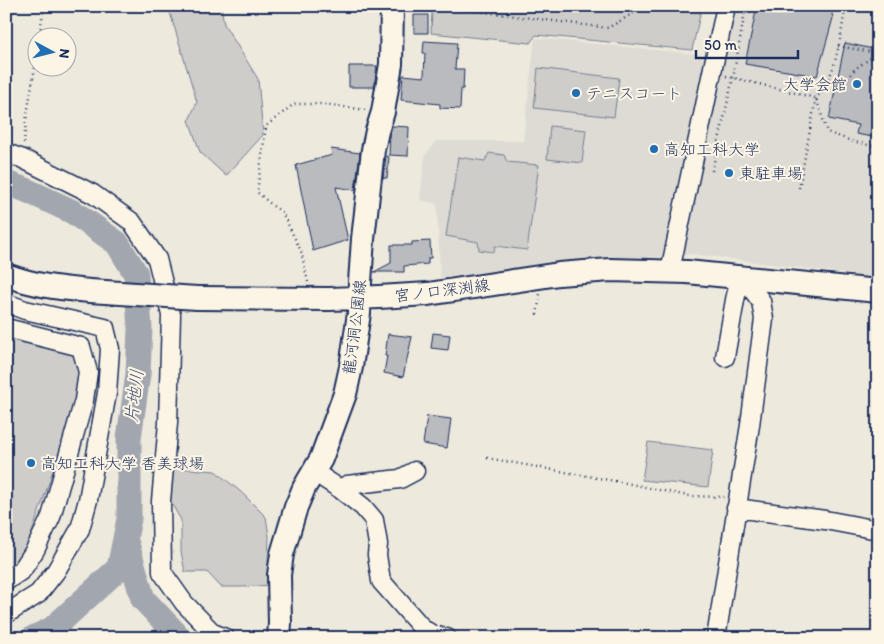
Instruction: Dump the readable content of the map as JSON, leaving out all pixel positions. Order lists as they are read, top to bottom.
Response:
{
  "streets": {
    "main road": ["宮ノ口深渕線", "龍河洞公園線"]
  },
  "crossings": [
    ["宮ノ口深渕線", "龍河洞公園線"]
  ],
  "water": ["片地川"],
  "places": [
    "大学会館",
    "テニスコート",
    "高知工科大学",
    "東駐車場",
    "高知工科大学 香美球場"
  ],
  "scale_bar": "50 m",
  "north": "right"
}
